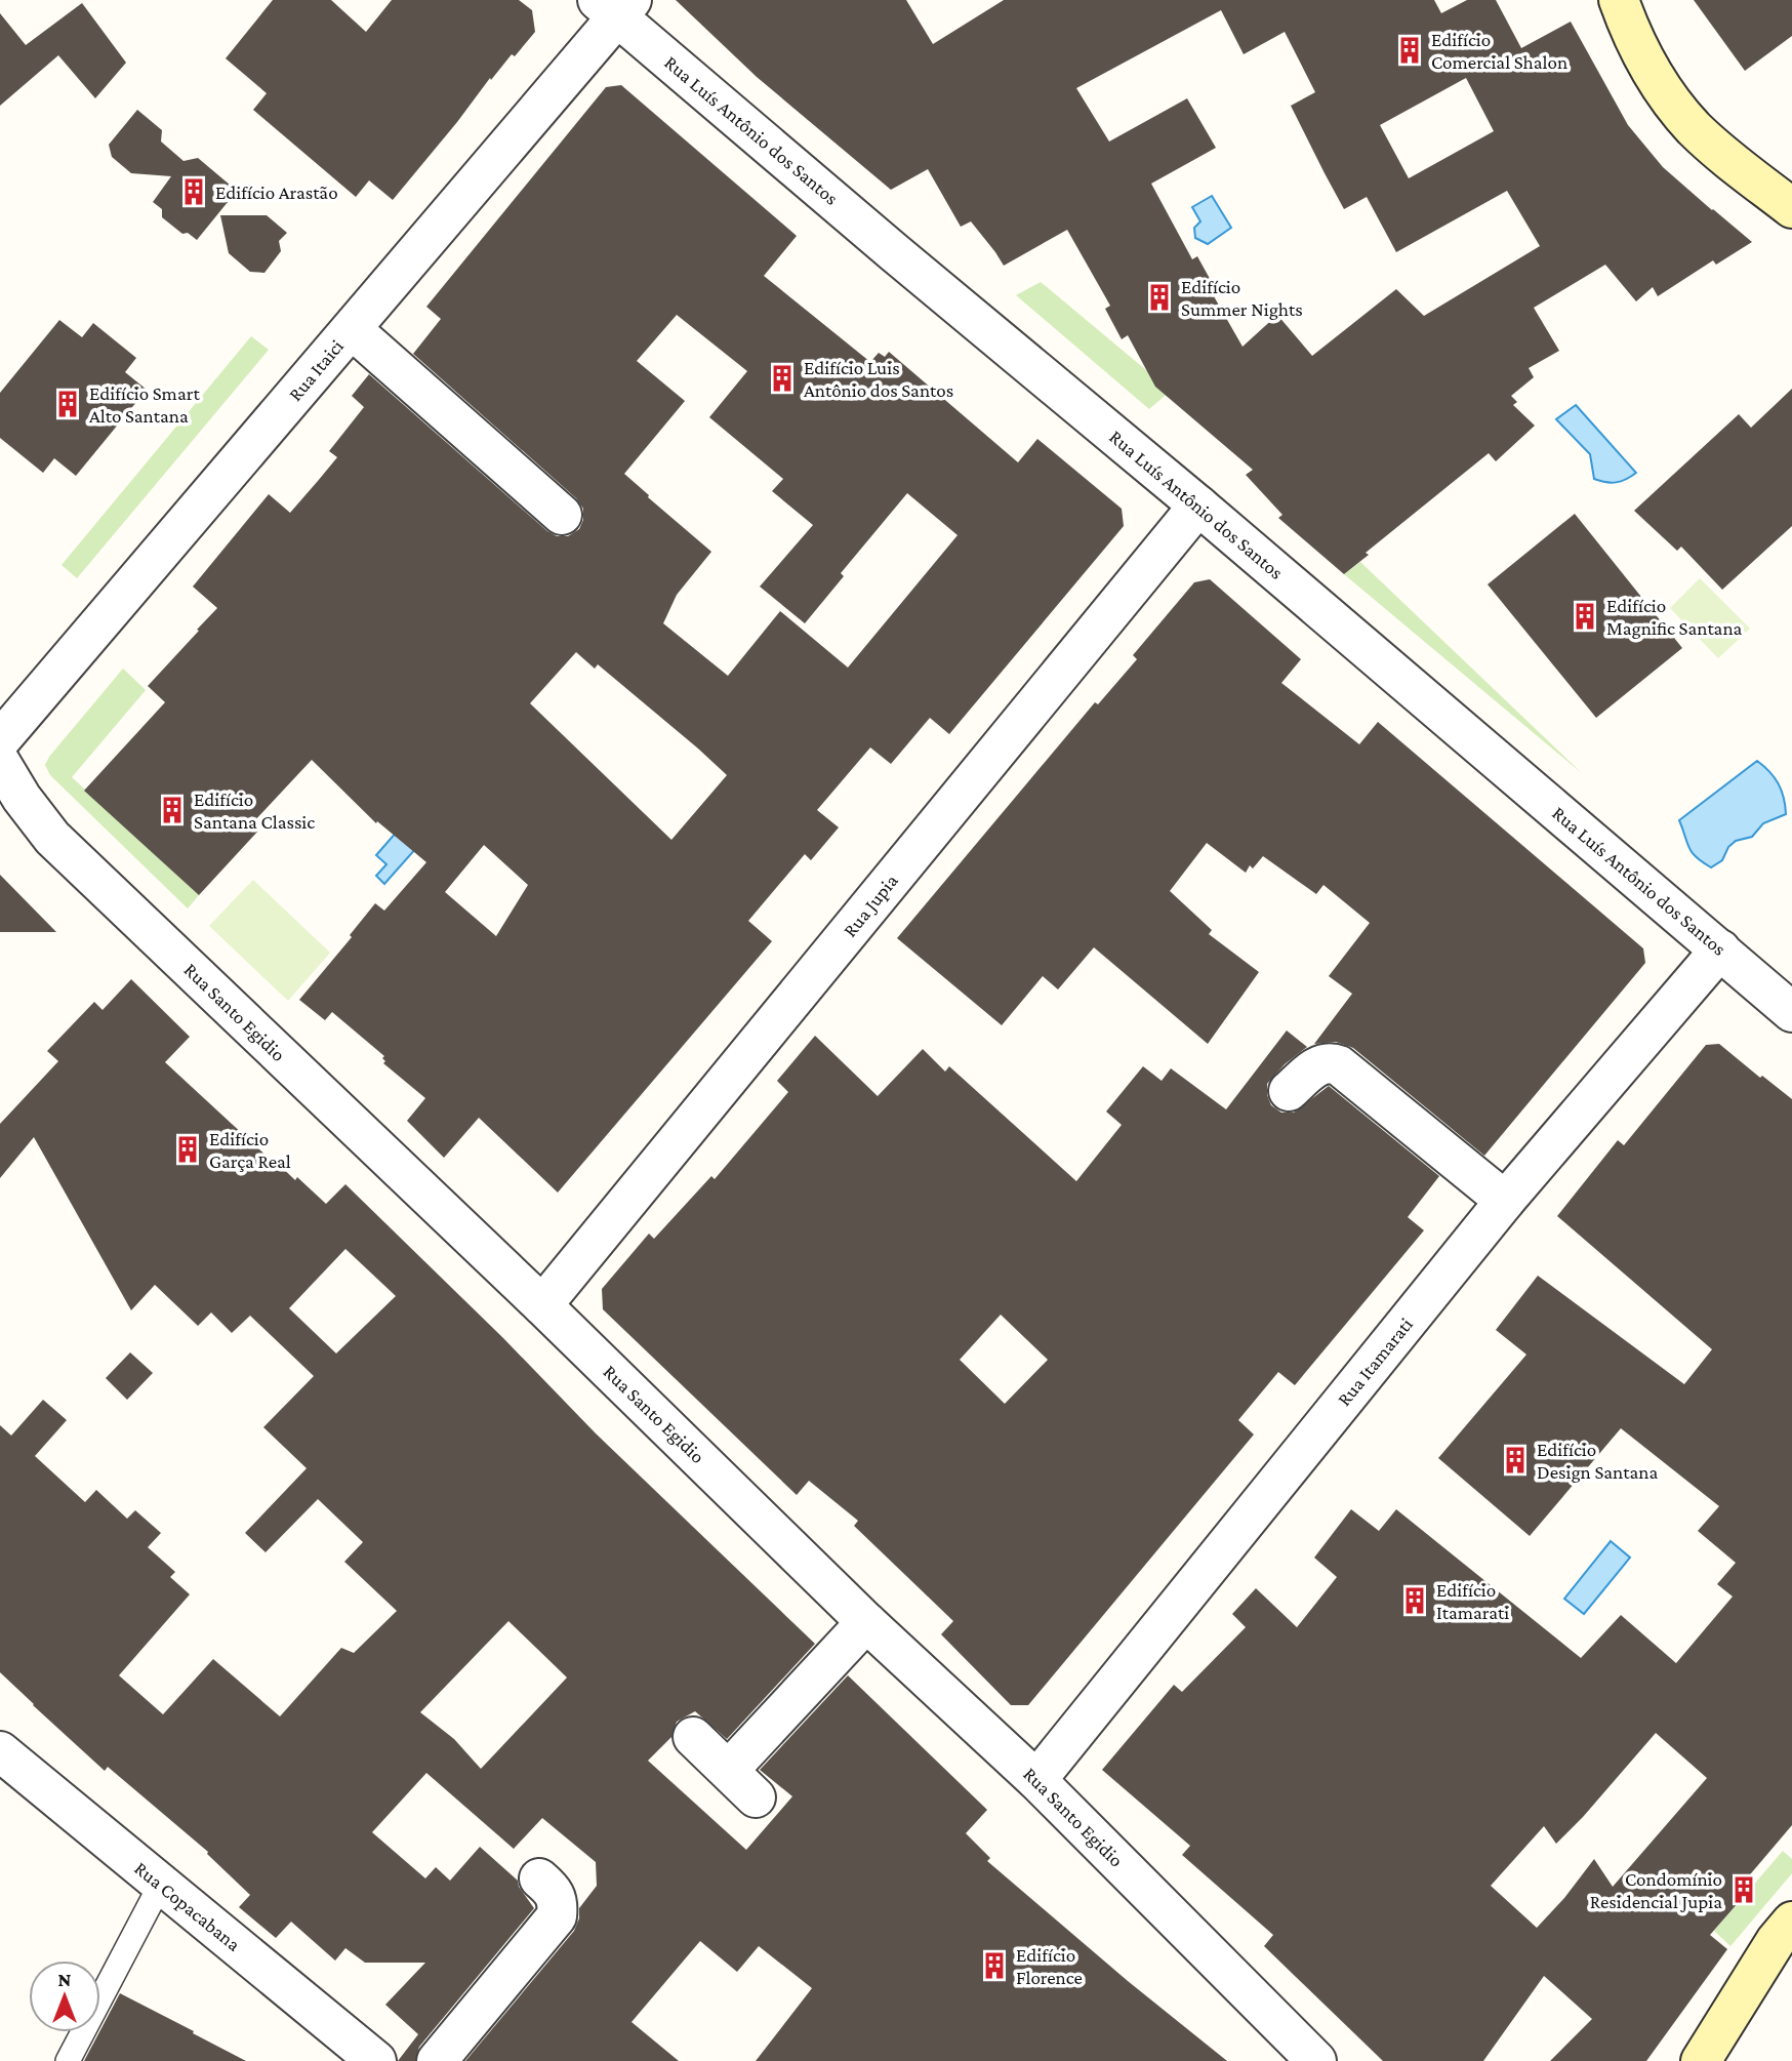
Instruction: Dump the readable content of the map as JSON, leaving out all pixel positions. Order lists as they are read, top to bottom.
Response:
{
  "streets": {
    "street": [
      "Rua Luís Antônio dos Santos",
      "Rua Itaici",
      "Rua Jupia",
      "Rua Santo Egidio",
      "Rua Itamarati",
      "Rua Copacabana"
    ]
  },
  "crossings": [
    ["Rua Luís Antônio dos Santos", "Rua Itaici"],
    ["Rua Luís Antônio dos Santos", "Rua Jupia"],
    ["Rua Luís Antônio dos Santos", "Rua Itamarati"],
    ["Rua Jupia", "Rua Santo Egidio"],
    ["Rua Santo Egidio", "Rua Itamarati"]
  ],
  "places": {
    "building": [
      "Edifício Comercial Shalon",
      "Edifício Arastão",
      "Edifício Summer Nights",
      "Edifício Luis Antônio dos Santos",
      "Edifício Smart Alto Santana",
      "Edifício Magnific Santana",
      "Edifício Santana Classic",
      "Edifício Garça Real",
      "Edifício Design Santana",
      "Edifício Itamarati",
      "Condomínio Residencial Jupia",
      "Edifício Florence"
    ]
  },
  "north": "top"
}
